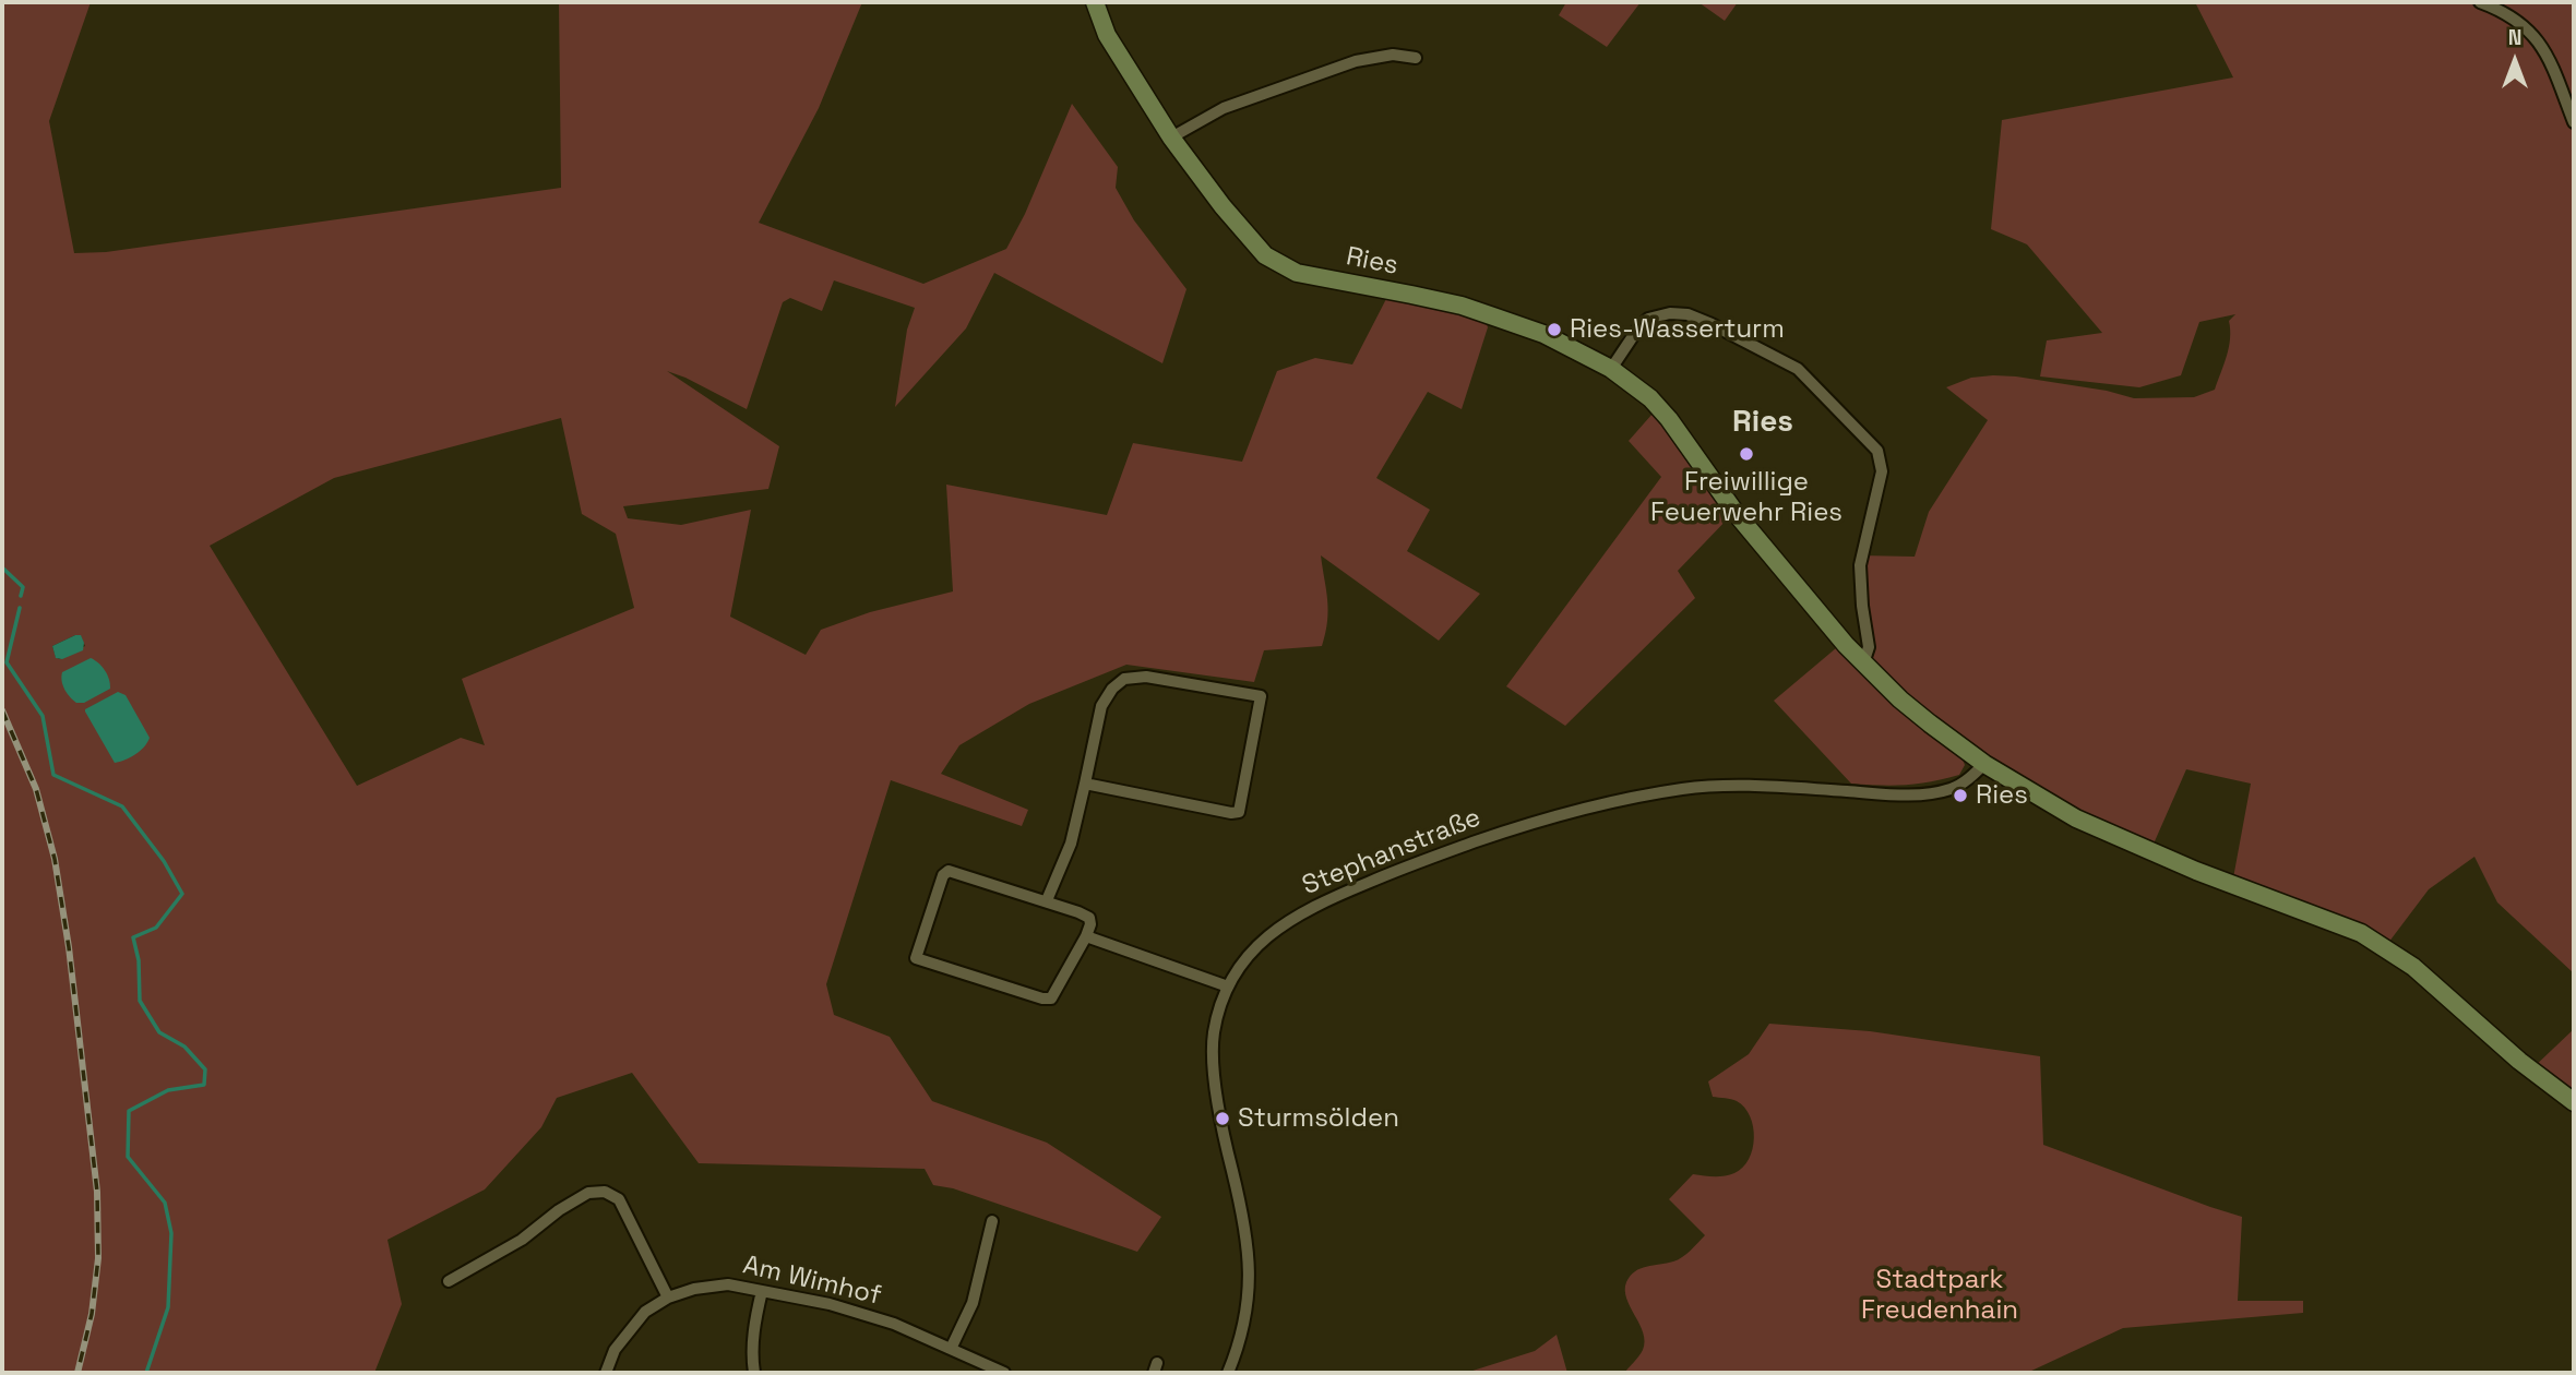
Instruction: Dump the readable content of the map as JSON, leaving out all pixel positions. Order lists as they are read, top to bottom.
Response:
{
  "streets": {
    "street": ["Ries", "Stephanstraße", "Am Wimhof"]
  },
  "crossings": [
    ["Ries", "Stephanstraße"]
  ],
  "districts": ["Ries"],
  "parks": ["Stadtpark Freudenhain"],
  "places": [
    "Ries-Wasserturm",
    "Freiwillige Feuerwehr Ries",
    "Ries",
    "Sturmsölden"
  ],
  "north": "top"
}
